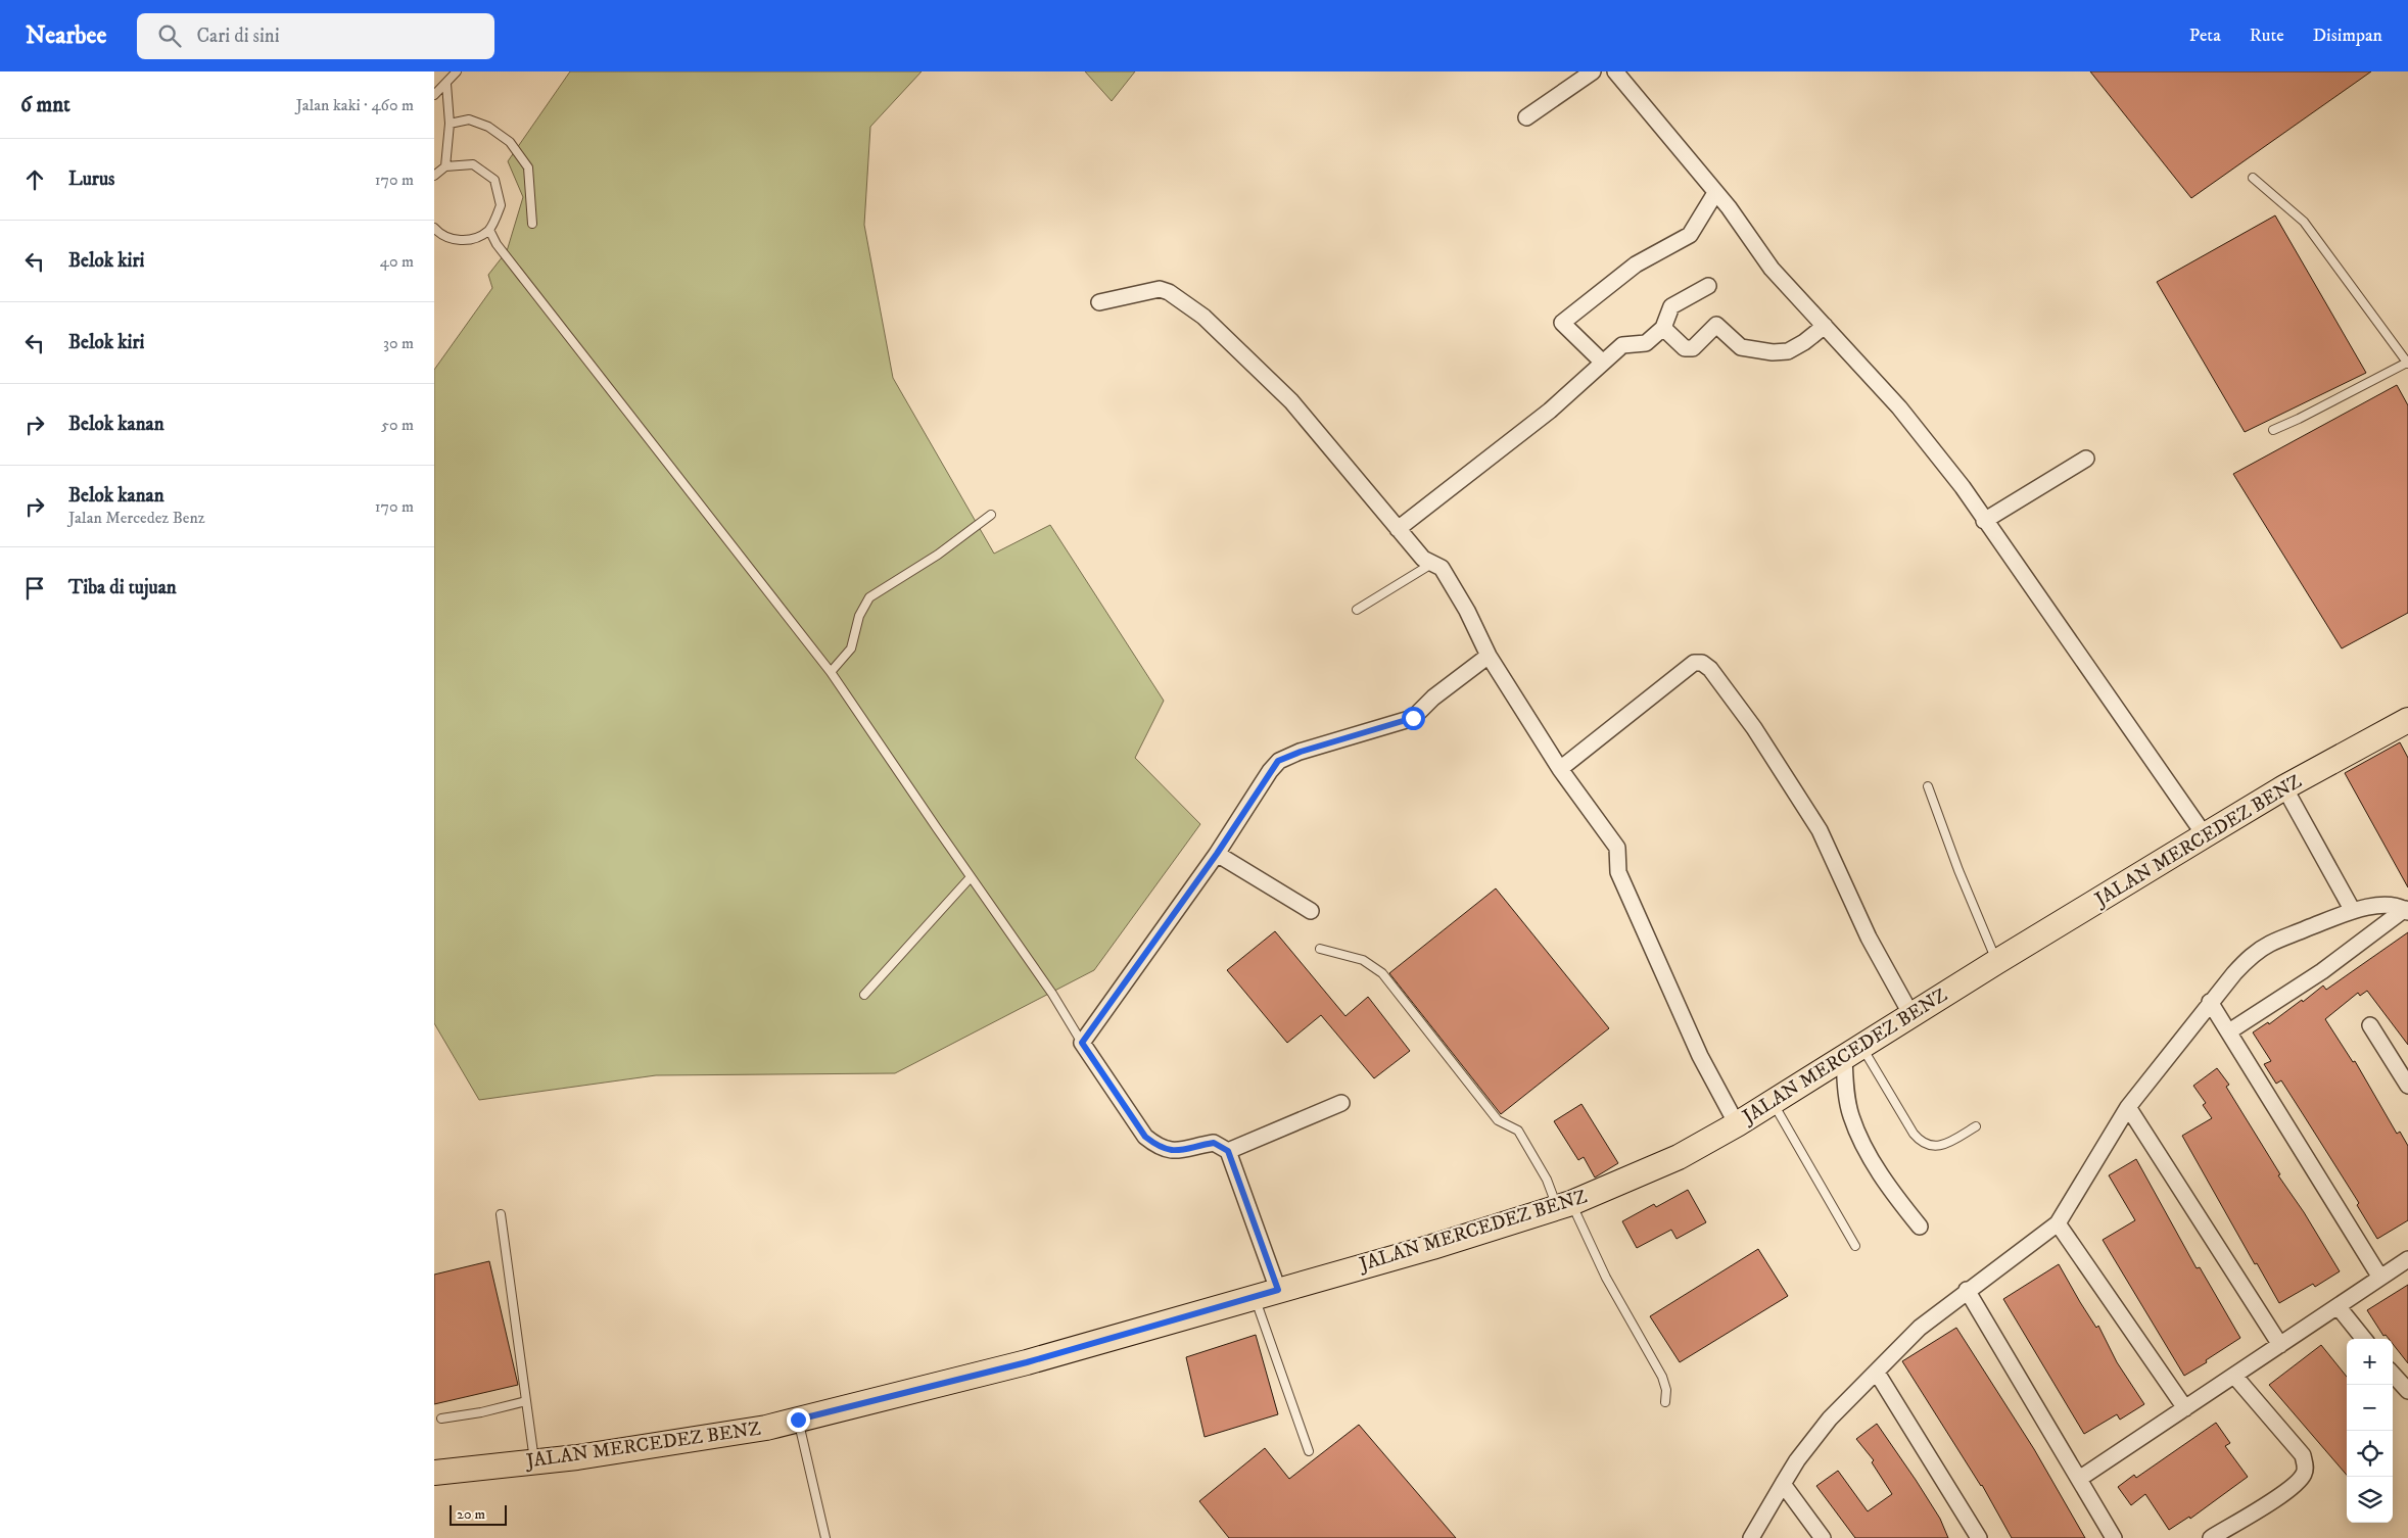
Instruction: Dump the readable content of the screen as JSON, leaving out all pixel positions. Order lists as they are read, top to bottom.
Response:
{
  "streets": {
    "main road": ["JALAN MERCEDEZ BENZ"]
  },
  "scale_bar": "20 m",
  "page": {
    "header": "Nearbee",
    "search": "Cari di sini",
    "nav": ["Peta", "Rute", "Disimpan"],
    "heading": ["6 mnt", "Jalan kaki · 460 m"],
    "list": [
      ["Lurus", "170 m"],
      ["Belok kiri", "40 m"],
      ["Belok kiri", "30 m"],
      ["Belok kanan", "50 m"],
      ["Belok kanan", "Jalan Mercedez Benz", "170 m"],
      "Tiba di tujuan"
    ],
    "map_buttons": ["+", "−"],
    "scale": "20 m"
  }
}
